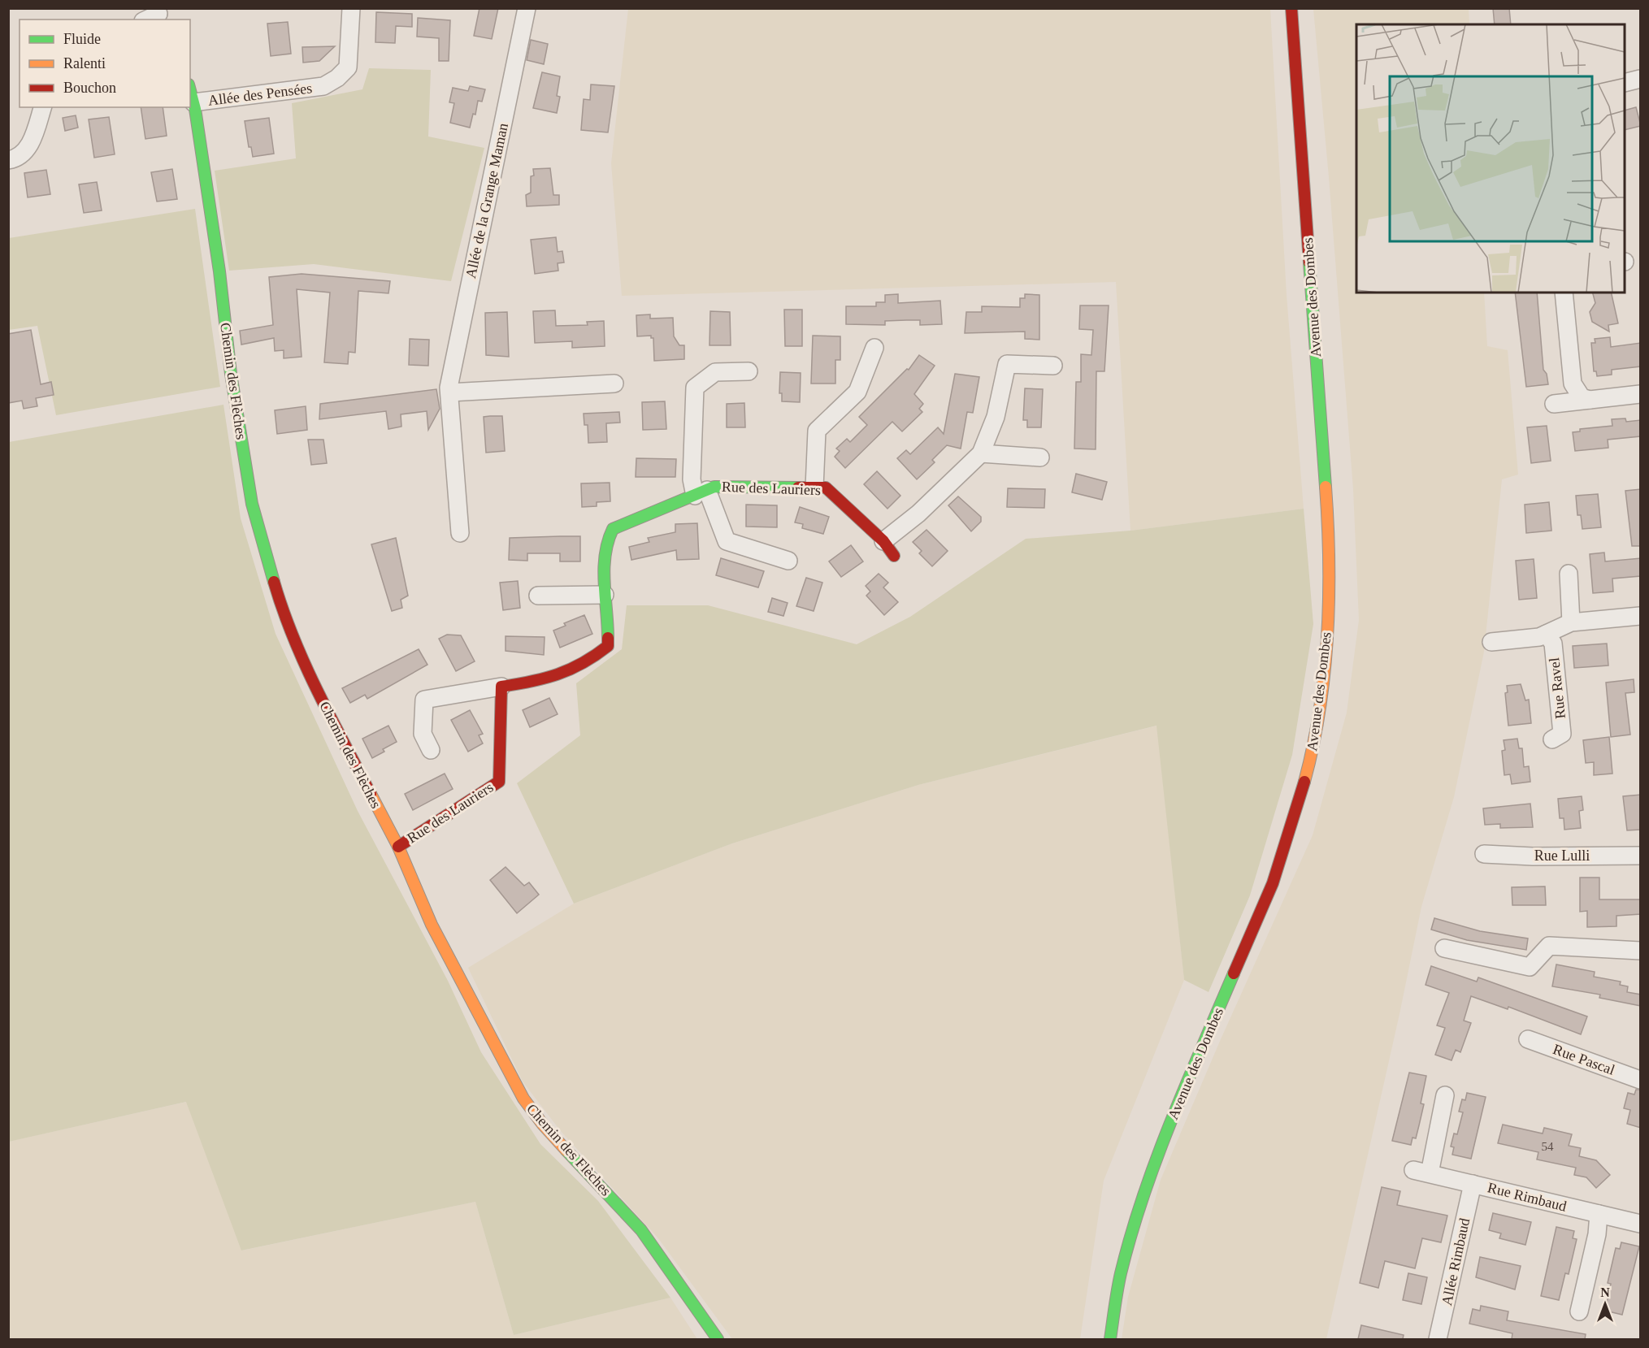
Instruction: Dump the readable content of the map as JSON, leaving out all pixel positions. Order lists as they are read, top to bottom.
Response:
{
  "streets": {
    "street": [
      "Allée des Pensées",
      "Allée de la Grange Maman",
      "Avenue des Dombes",
      "Chemin des Flèches",
      "Rue des Lauriers",
      "Rue Ravel",
      "Rue Lulli",
      "Rue Pascal",
      "Rue Rimbaud",
      "Allée Rimbaud"
    ]
  },
  "crossings": [
    ["Allée des Pensées", "Chemin des Flèches"],
    ["Chemin des Flèches", "Rue des Lauriers"],
    ["Rue Rimbaud", "Allée Rimbaud"]
  ],
  "house_numbers": ["54"],
  "legend": ["Fluide", "Ralenti", "Bouchon"],
  "north": "top"
}
